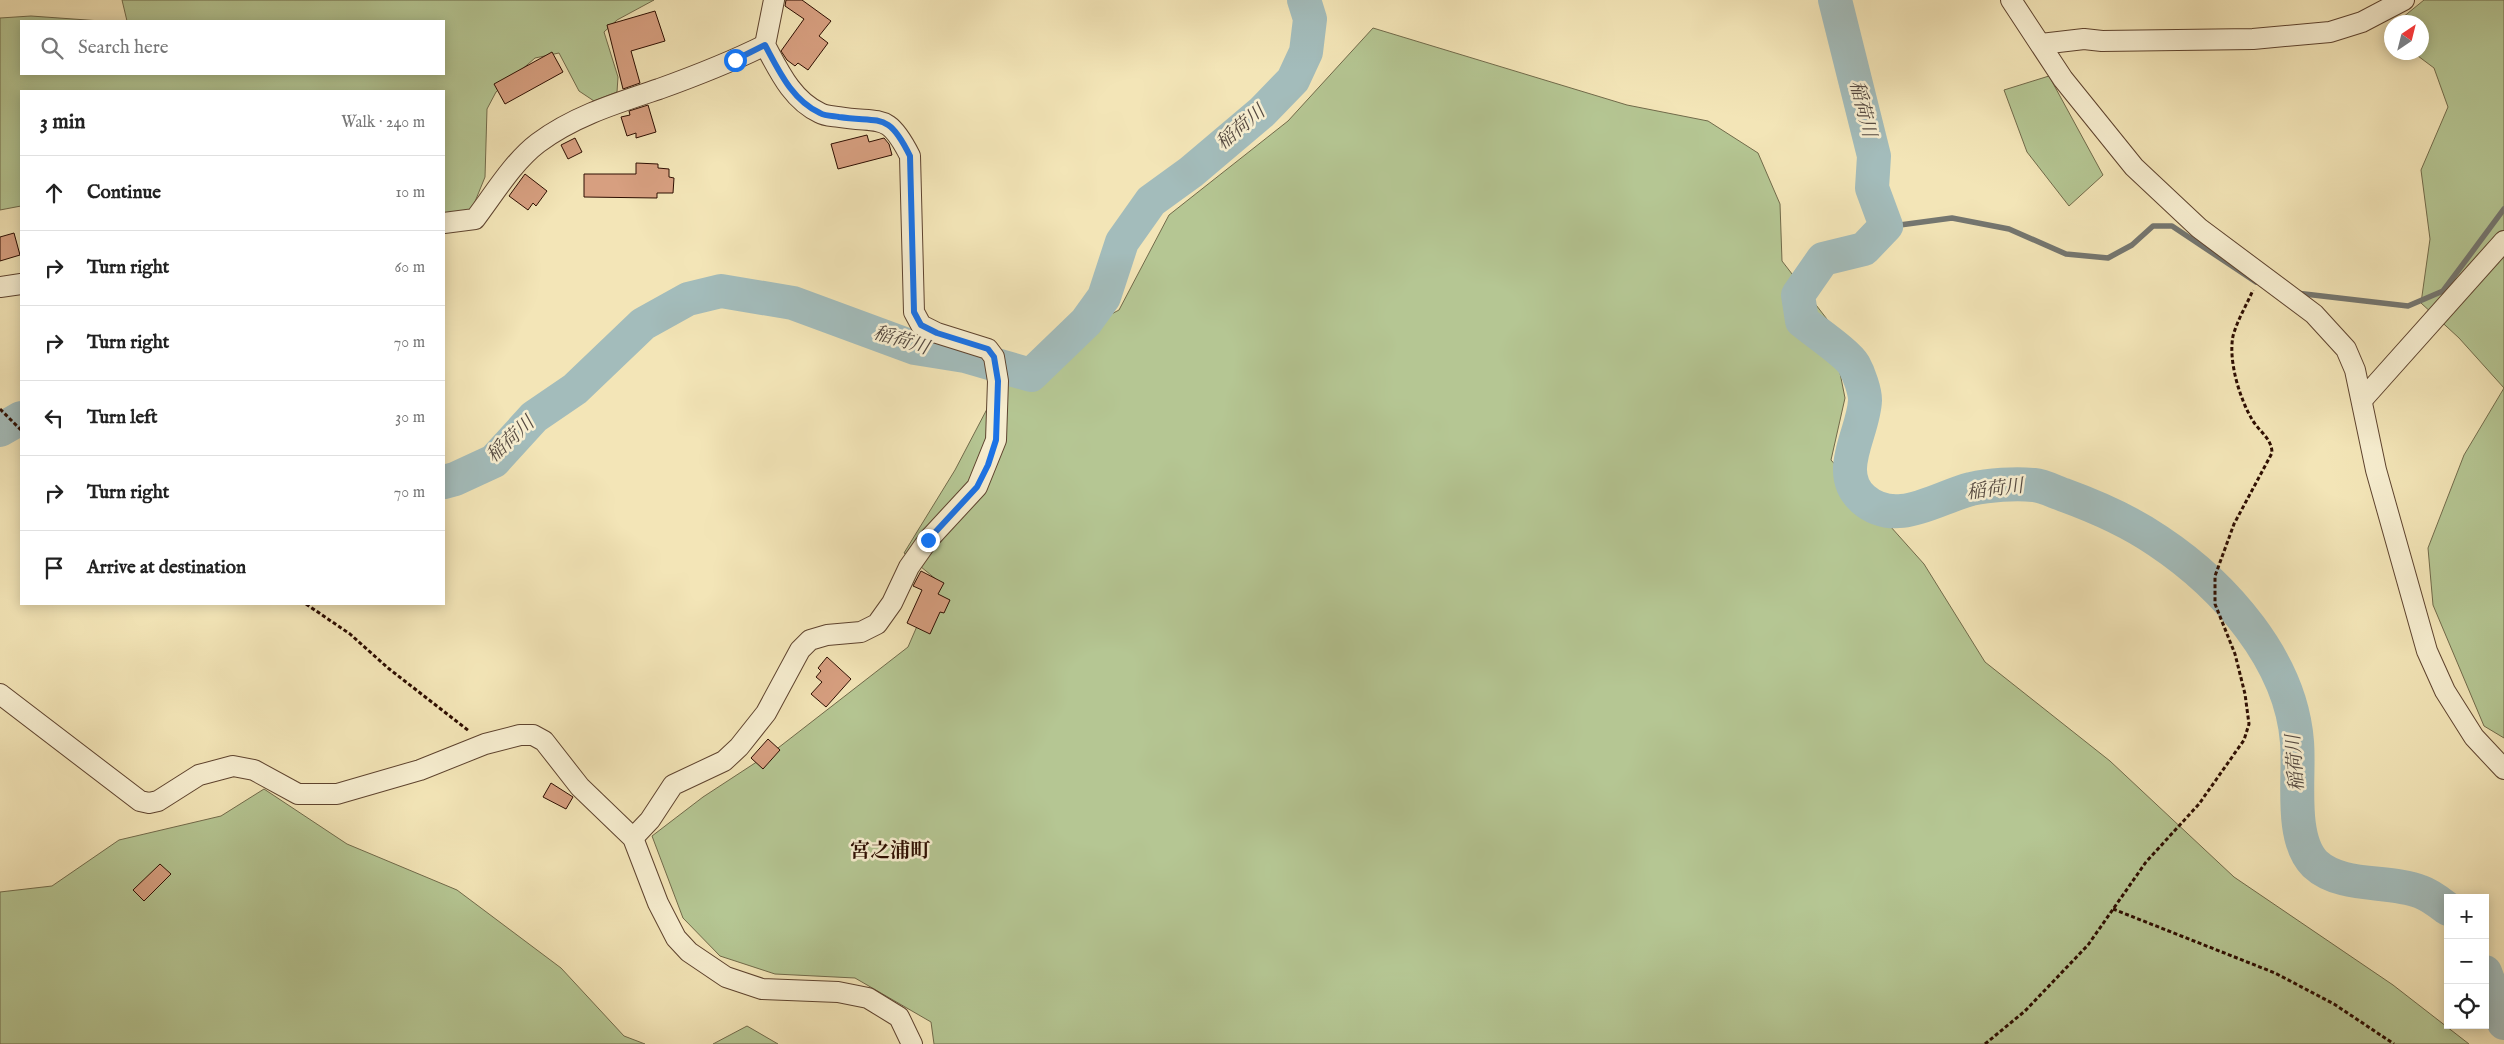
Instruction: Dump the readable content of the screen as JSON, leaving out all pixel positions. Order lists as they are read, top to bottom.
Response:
{
  "districts": ["宮之浦町"],
  "water": ["稲荷川"],
  "north": "top right",
  "page": {
    "search": "Search here",
    "heading": ["3 min", "Walk · 240 m"],
    "list": [
      ["Continue", "10 m"],
      ["Turn right", "60 m"],
      ["Turn right", "70 m"],
      ["Turn left", "30 m"],
      ["Turn right", "70 m"],
      "Arrive at destination"
    ],
    "map_buttons": ["+", "−"]
  }
}
